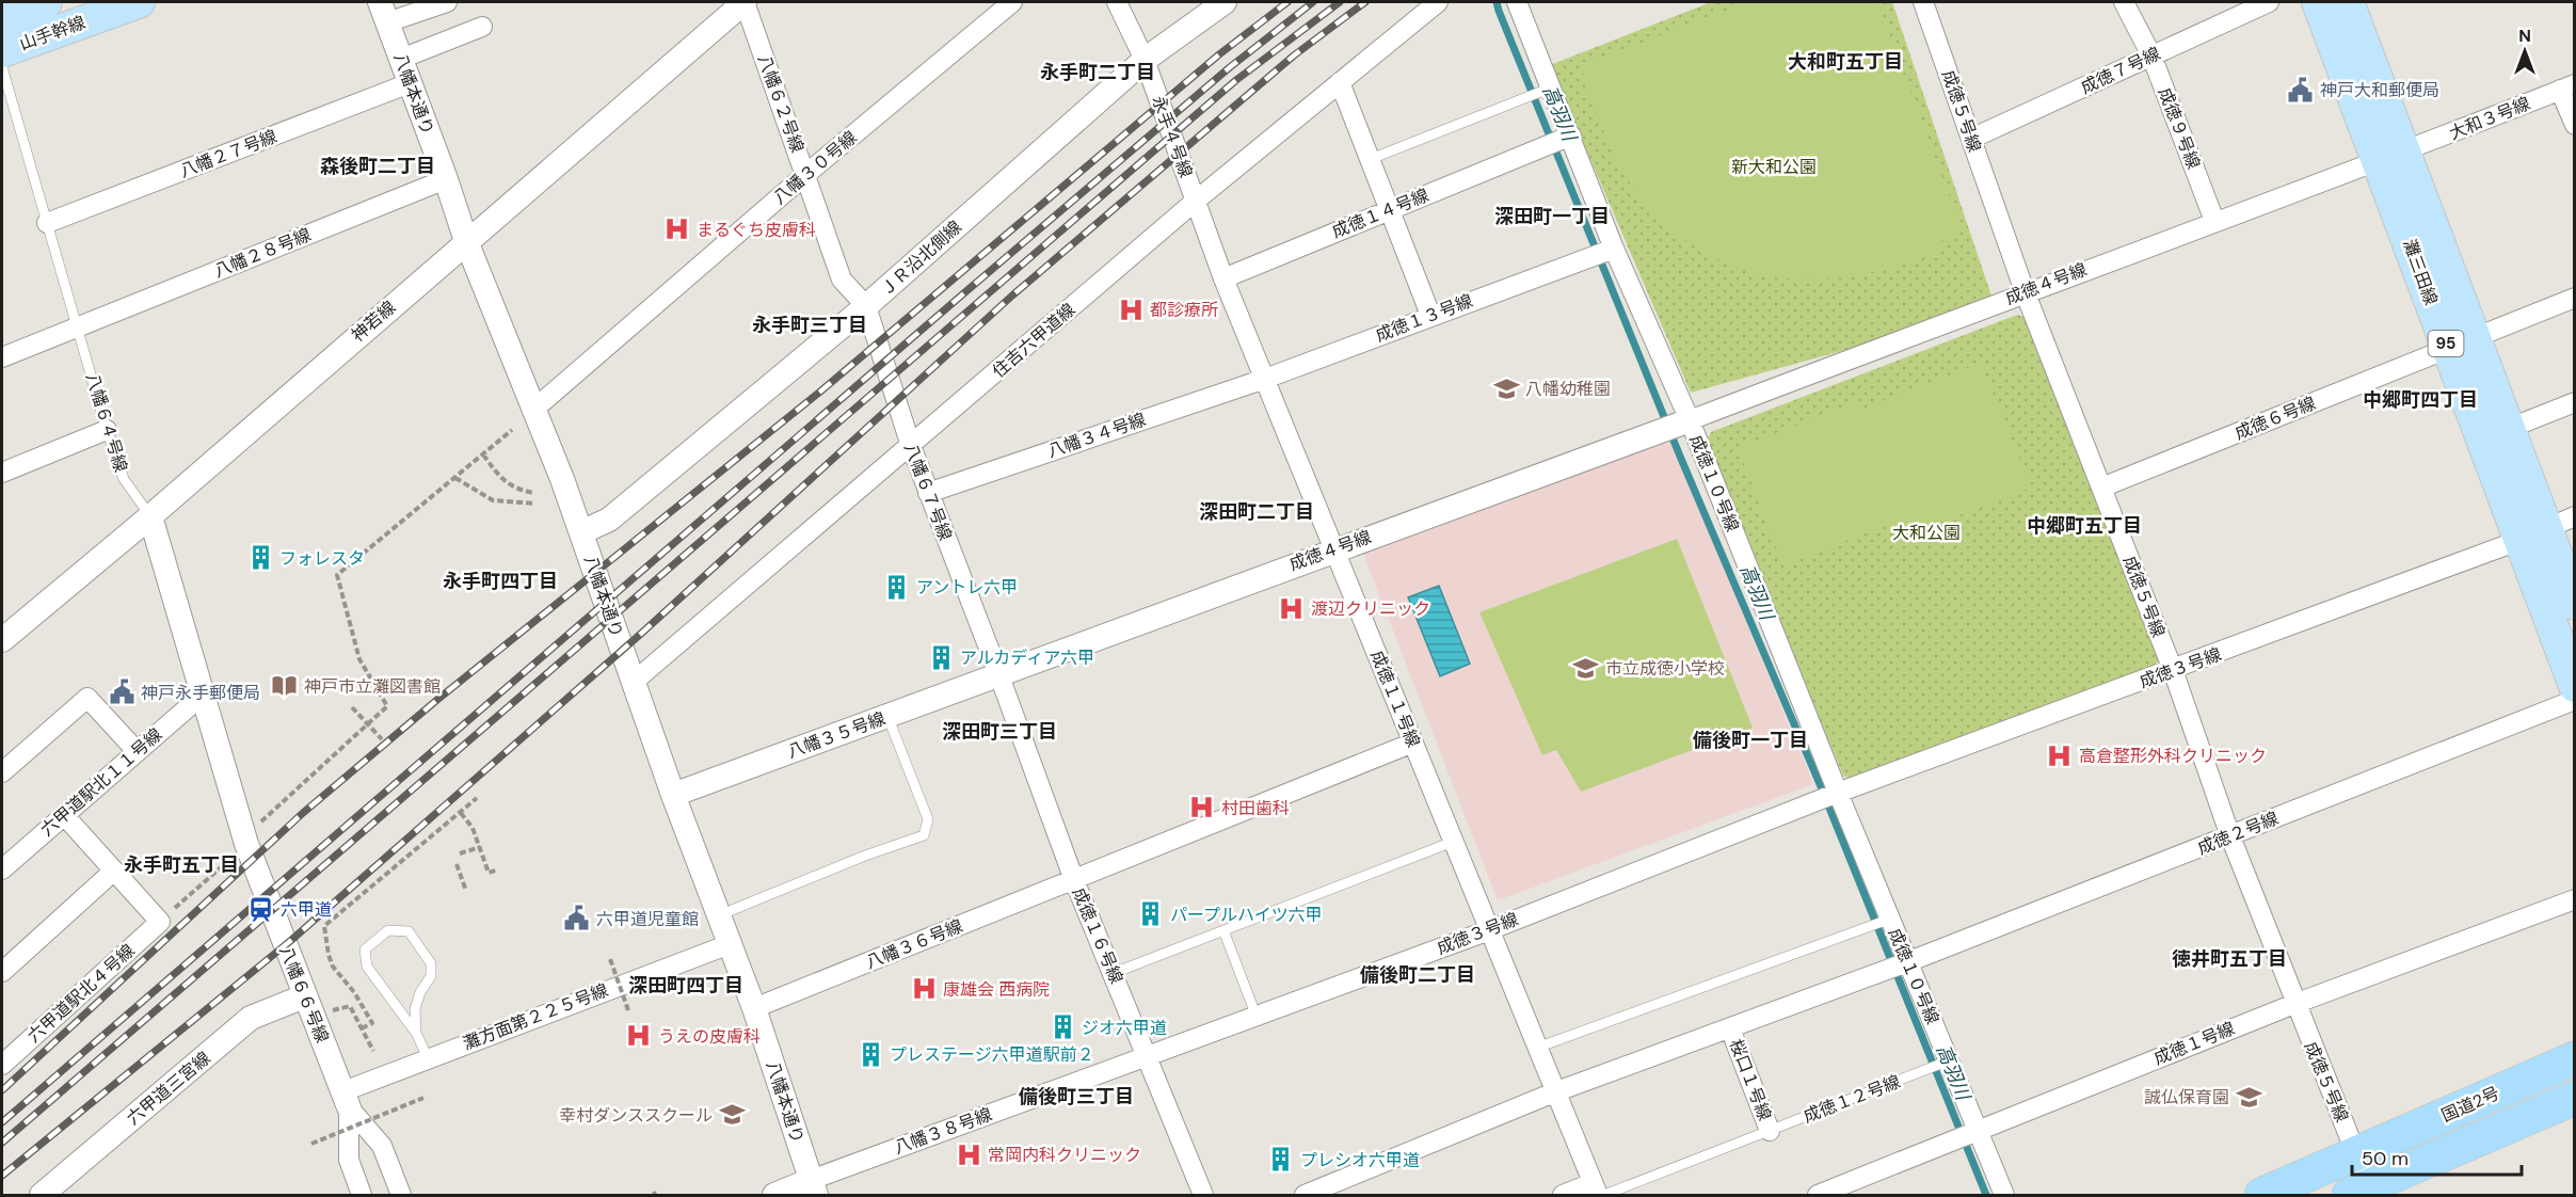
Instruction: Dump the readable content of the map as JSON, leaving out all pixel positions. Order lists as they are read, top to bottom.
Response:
{
  "streets": {
    "highway": ["国道2号"],
    "main road": ["山手幹線", "灘三田線", "95"],
    "street": [
      "成徳７号線",
      "八幡本通り",
      "八幡６２号線",
      "成徳５号線",
      "大和３号線",
      "成徳９号線",
      "永手４号線",
      "八幡２７号線",
      "八幡３０号線",
      "成徳１４号線",
      "八幡２８号線",
      "ＪＲ沿北側線",
      "成徳４号線",
      "成徳１３号線",
      "神若線",
      "住吉六甲道線",
      "成徳６号線",
      "八幡６４号線",
      "八幡３４号線",
      "成徳１０号線",
      "八幡６７号線",
      "成徳３号線",
      "成徳１１号線",
      "八幡３５号線",
      "六甲道駅北１１号線",
      "成徳２号線",
      "成徳１６号線",
      "八幡３６号線",
      "六甲道駅北４号線",
      "八幡６６号線",
      "灘方面第２２５号線",
      "成徳１号線",
      "桜口１号線",
      "六甲道三宮線",
      "八幡３８号線"
    ],
    "lane": ["成徳１２号線"]
  },
  "crossings": [
    ["成徳７号線", "成徳５号線"],
    ["成徳７号線", "成徳９号線"],
    ["八幡本通り", "八幡２７号線"],
    ["八幡本通り", "八幡３０号線"],
    ["八幡本通り", "八幡２８号線"],
    ["八幡本通り", "ＪＲ沿北側線"],
    ["八幡本通り", "神若線"],
    ["八幡本通り", "住吉六甲道線"],
    ["八幡本通り", "八幡３５号線"],
    ["八幡本通り", "八幡３６号線"],
    ["八幡本通り", "灘方面第２２５号線"],
    ["八幡本通り", "八幡３８号線"],
    ["八幡６２号線", "八幡３０号線"],
    ["八幡６２号線", "ＪＲ沿北側線"],
    ["八幡６２号線", "神若線"],
    ["八幡６２号線", "八幡６７号線"],
    ["成徳５号線", "成徳４号線"],
    ["成徳５号線", "成徳６号線"],
    ["成徳５号線", "成徳３号線"],
    ["成徳５号線", "成徳２号線"],
    ["成徳５号線", "成徳１号線"],
    ["成徳５号線", "国道2号"],
    ["大和３号線", "灘三田線"],
    ["大和３号線", "成徳４号線"],
    ["成徳９号線", "成徳４号線"],
    ["永手４号線", "ＪＲ沿北側線"],
    ["永手４号線", "住吉六甲道線"],
    ["永手４号線", "成徳１１号線"],
    ["八幡２７号線", "八幡６４号線"],
    ["成徳１４号線", "成徳１０号線"],
    ["成徳１４号線", "成徳１１号線"],
    ["八幡２８号線", "八幡６４号線"],
    ["ＪＲ沿北側線", "八幡６７号線"],
    ["灘三田線", "成徳４号線"],
    ["灘三田線", "成徳６号線"],
    ["灘三田線", "成徳３号線"],
    ["成徳４号線", "成徳１０号線"],
    ["成徳４号線", "八幡６７号線"],
    ["成徳４号線", "成徳１１号線"],
    ["成徳４号線", "八幡３５号線"],
    ["成徳４号線", "成徳１６号線"],
    ["成徳１３号線", "八幡３４号線"],
    ["成徳１３号線", "成徳１０号線"],
    ["成徳１３号線", "成徳１１号線"],
    ["神若線", "八幡６４号線"],
    ["住吉六甲道線", "八幡６７号線"],
    ["住吉六甲道線", "成徳１１号線"],
    ["八幡６４号線", "六甲道駅北１１号線"],
    ["八幡６４号線", "八幡６６号線"],
    ["八幡３４号線", "八幡６７号線"],
    ["八幡３４号線", "成徳１１号線"],
    ["成徳１０号線", "成徳３号線"],
    ["成徳１０号線", "成徳２号線"],
    ["成徳１０号線", "成徳１号線"],
    ["成徳１０号線", "成徳１２号線"],
    ["八幡６７号線", "八幡３５号線"],
    ["八幡６７号線", "成徳１６号線"],
    ["成徳３号線", "成徳１１号線"],
    ["成徳３号線", "成徳１６号線"],
    ["成徳３号線", "八幡３８号線"],
    ["成徳１１号線", "成徳２号線"],
    ["成徳１１号線", "八幡３６号線"],
    ["成徳１１号線", "成徳１２号線"],
    ["八幡３５号線", "成徳１６号線"],
    ["成徳２号線", "桜口１号線"],
    ["成徳１６号線", "八幡３６号線"],
    ["成徳１６号線", "八幡３８号線"],
    ["八幡６６号線", "灘方面第２２５号線"],
    ["八幡６６号線", "六甲道三宮線"],
    ["桜口１号線", "成徳１２号線"]
  ],
  "districts": [
    "大和町五丁目",
    "永手町二丁目",
    "森後町二丁目",
    "深田町一丁目",
    "永手町三丁目",
    "中郷町四丁目",
    "深田町二丁目",
    "中郷町五丁目",
    "永手町四丁目",
    "深田町三丁目",
    "備後町一丁目",
    "永手町五丁目",
    "徳井町五丁目",
    "備後町二丁目",
    "深田町四丁目",
    "備後町三丁目"
  ],
  "water": ["高羽川"],
  "parks": ["新大和公園", "大和公園"],
  "places": {
    "public building": ["神戸大和郵便局", "神戸永手郵便局", "六甲道児童館"],
    "hospital": [
      "まるぐち皮膚科",
      "都診療所",
      "渡辺クリニック",
      "高倉整形外科クリニック",
      "村田歯科",
      "康雄会 西病院",
      "うえの皮膚科",
      "常岡内科クリニック"
    ],
    "school or university": [
      "八幡幼稚園",
      "市立成徳小学校",
      "誠仏保育園",
      "幸村ダンススクール"
    ],
    "building": [
      "フォレスタ",
      "アントレ六甲",
      "アルカディア六甲",
      "パープルハイツ六甲",
      "ジオ六甲道",
      "プレステージ六甲道駅前２",
      "プレシオ六甲道"
    ],
    "library": ["神戸市立灘図書館"],
    "station": ["六甲道"]
  },
  "scale_bar": "50 m",
  "north": "top"
}
